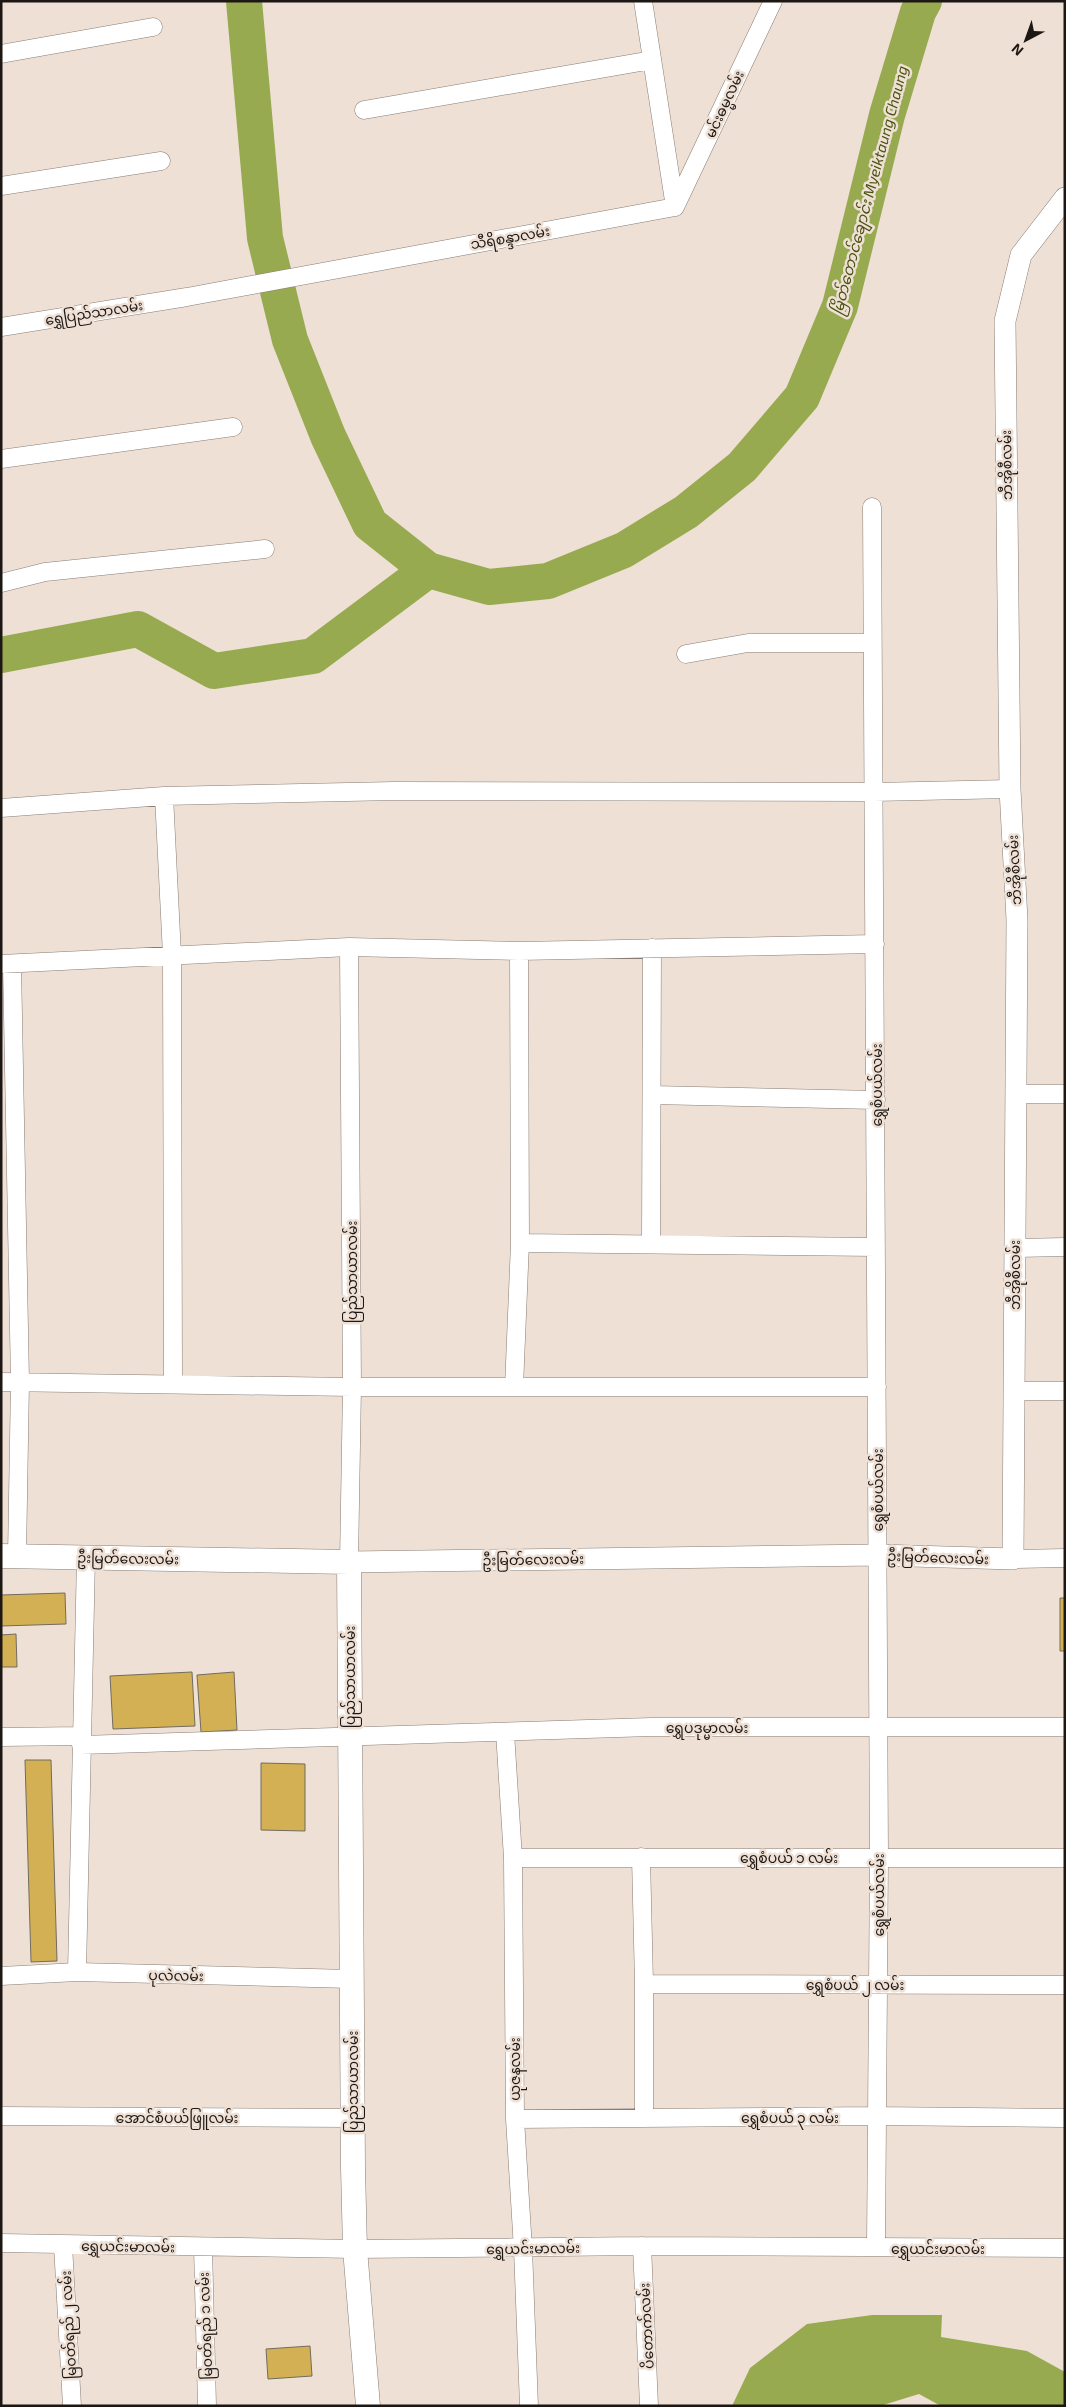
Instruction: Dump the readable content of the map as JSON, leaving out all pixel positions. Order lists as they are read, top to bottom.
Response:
{
  "streets": {
    "main road": ["ပြည်သာယာလမ်း", "ဦးမြတ်လေးလမ်း"],
    "street": [
      "မင်းဓမ္မလမ်း",
      "သီရိစန္ဒာလမ်း",
      "ရွှေပြည်သာလမ်း",
      "ဘီအိုစီလမ်း",
      "ရွှေစံပယ်လမ်း",
      "ရွှေပဒုမ္မာလမ်း",
      "ရွှေစံပယ် ၁ လမ်း",
      "ပုလဲလမ်း",
      "ရွှေစံပယ် ၂ လမ်း",
      "ယုဇနလမ်း",
      "အောင်စံပယ်ဖြူလမ်း",
      "ရွှေစံပယ် ၃ လမ်း",
      "ရွှေယင်းမာလမ်း",
      "မြဝတ်ရည် ၂ လမ်း",
      "မြဝတ်ရည် ၁ လမ်း",
      "ပိတောက်လမ်း"
    ]
  },
  "crossings": [
    ["မင်းဓမ္မလမ်း", "သီရိစန္ဒာလမ်း"],
    ["သီရိစန္ဒာလမ်း", "ရွှေပြည်သာလမ်း"],
    ["ဘီအိုစီလမ်း", "ဦးမြတ်လေးလမ်း"],
    ["ရွှေစံပယ်လမ်း", "ဦးမြတ်လေးလမ်း"],
    ["ရွှေစံပယ်လမ်း", "ရွှေပဒုမ္မာလမ်း"],
    ["ရွှေစံပယ်လမ်း", "ရွှေစံပယ် ၁ လမ်း"],
    ["ရွှေစံပယ်လမ်း", "ရွှေစံပယ် ၂ လမ်း"],
    ["ရွှေစံပယ်လမ်း", "ရွှေစံပယ် ၃ လမ်း"],
    ["ရွှေစံပယ်လမ်း", "ရွှေယင်းမာလမ်း"],
    ["ပြည်သာယာလမ်း", "ဦးမြတ်လေးလမ်း"],
    ["ပြည်သာယာလမ်း", "ရွှေပဒုမ္မာလမ်း"],
    ["ပြည်သာယာလမ်း", "ပုလဲလမ်း"],
    ["ပြည်သာယာလမ်း", "အောင်စံပယ်ဖြူလမ်း"],
    ["ပြည်သာယာလမ်း", "ရွှေယင်းမာလမ်း"],
    ["ရွှေပဒုမ္မာလမ်း", "ယုဇနလမ်း"],
    ["ရွှေစံပယ် ၁ လမ်း", "ယုဇနလမ်း"],
    ["ယုဇနလမ်း", "ရွှေစံပယ် ၃ လမ်း"],
    ["ယုဇနလမ်း", "ရွှေယင်းမာလမ်း"],
    ["ရွှေယင်းမာလမ်း", "မြဝတ်ရည် ၂ လမ်း"],
    ["ရွှေယင်းမာလမ်း", "မြဝတ်ရည် ၁ လမ်း"],
    ["ရွှေယင်းမာလမ်း", "ပိတောက်လမ်း"]
  ],
  "water": ["မြိတ်တောင်ချောင်း Myeiktaung Chaung"],
  "north": "bottom left"
}
